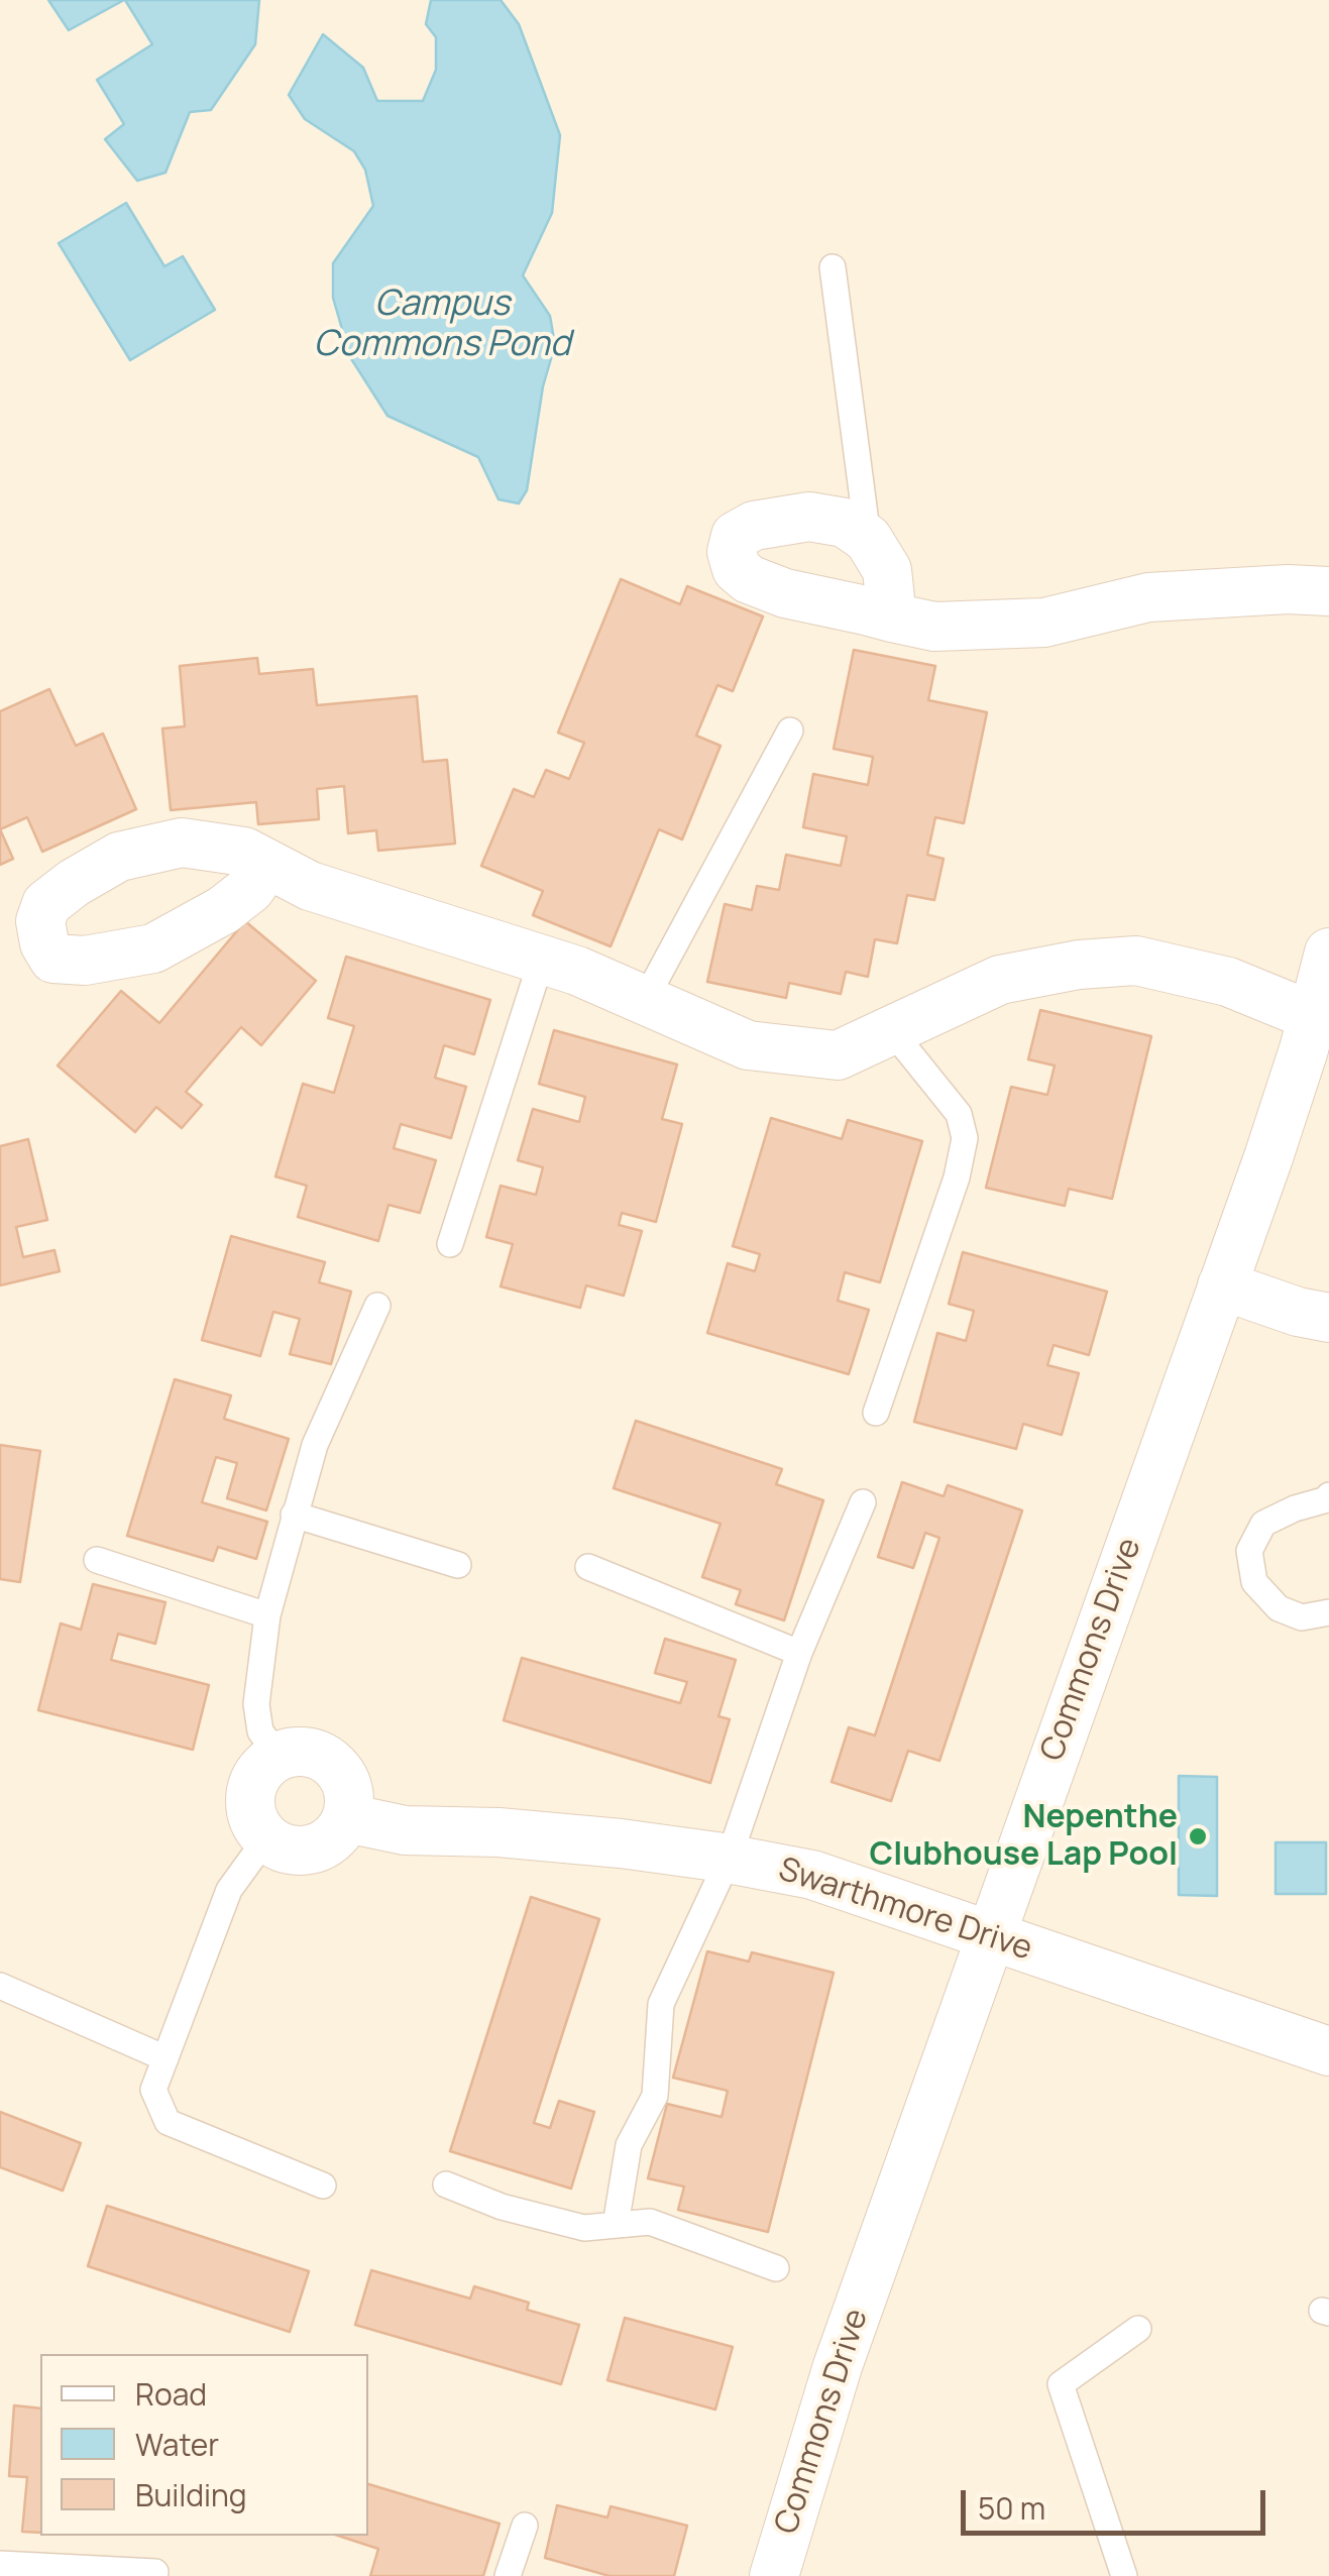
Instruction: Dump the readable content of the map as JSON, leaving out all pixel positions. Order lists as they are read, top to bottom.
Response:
{
  "streets": {
    "street": ["Commons Drive", "Swarthmore Drive"]
  },
  "crossings": [
    ["Commons Drive", "Swarthmore Drive"]
  ],
  "water": ["Campus Commons Pond"],
  "places": ["Nepenthe Clubhouse Lap Pool"],
  "legend": ["Road", "Water", "Building"],
  "scale_bar": "50 m"
}
